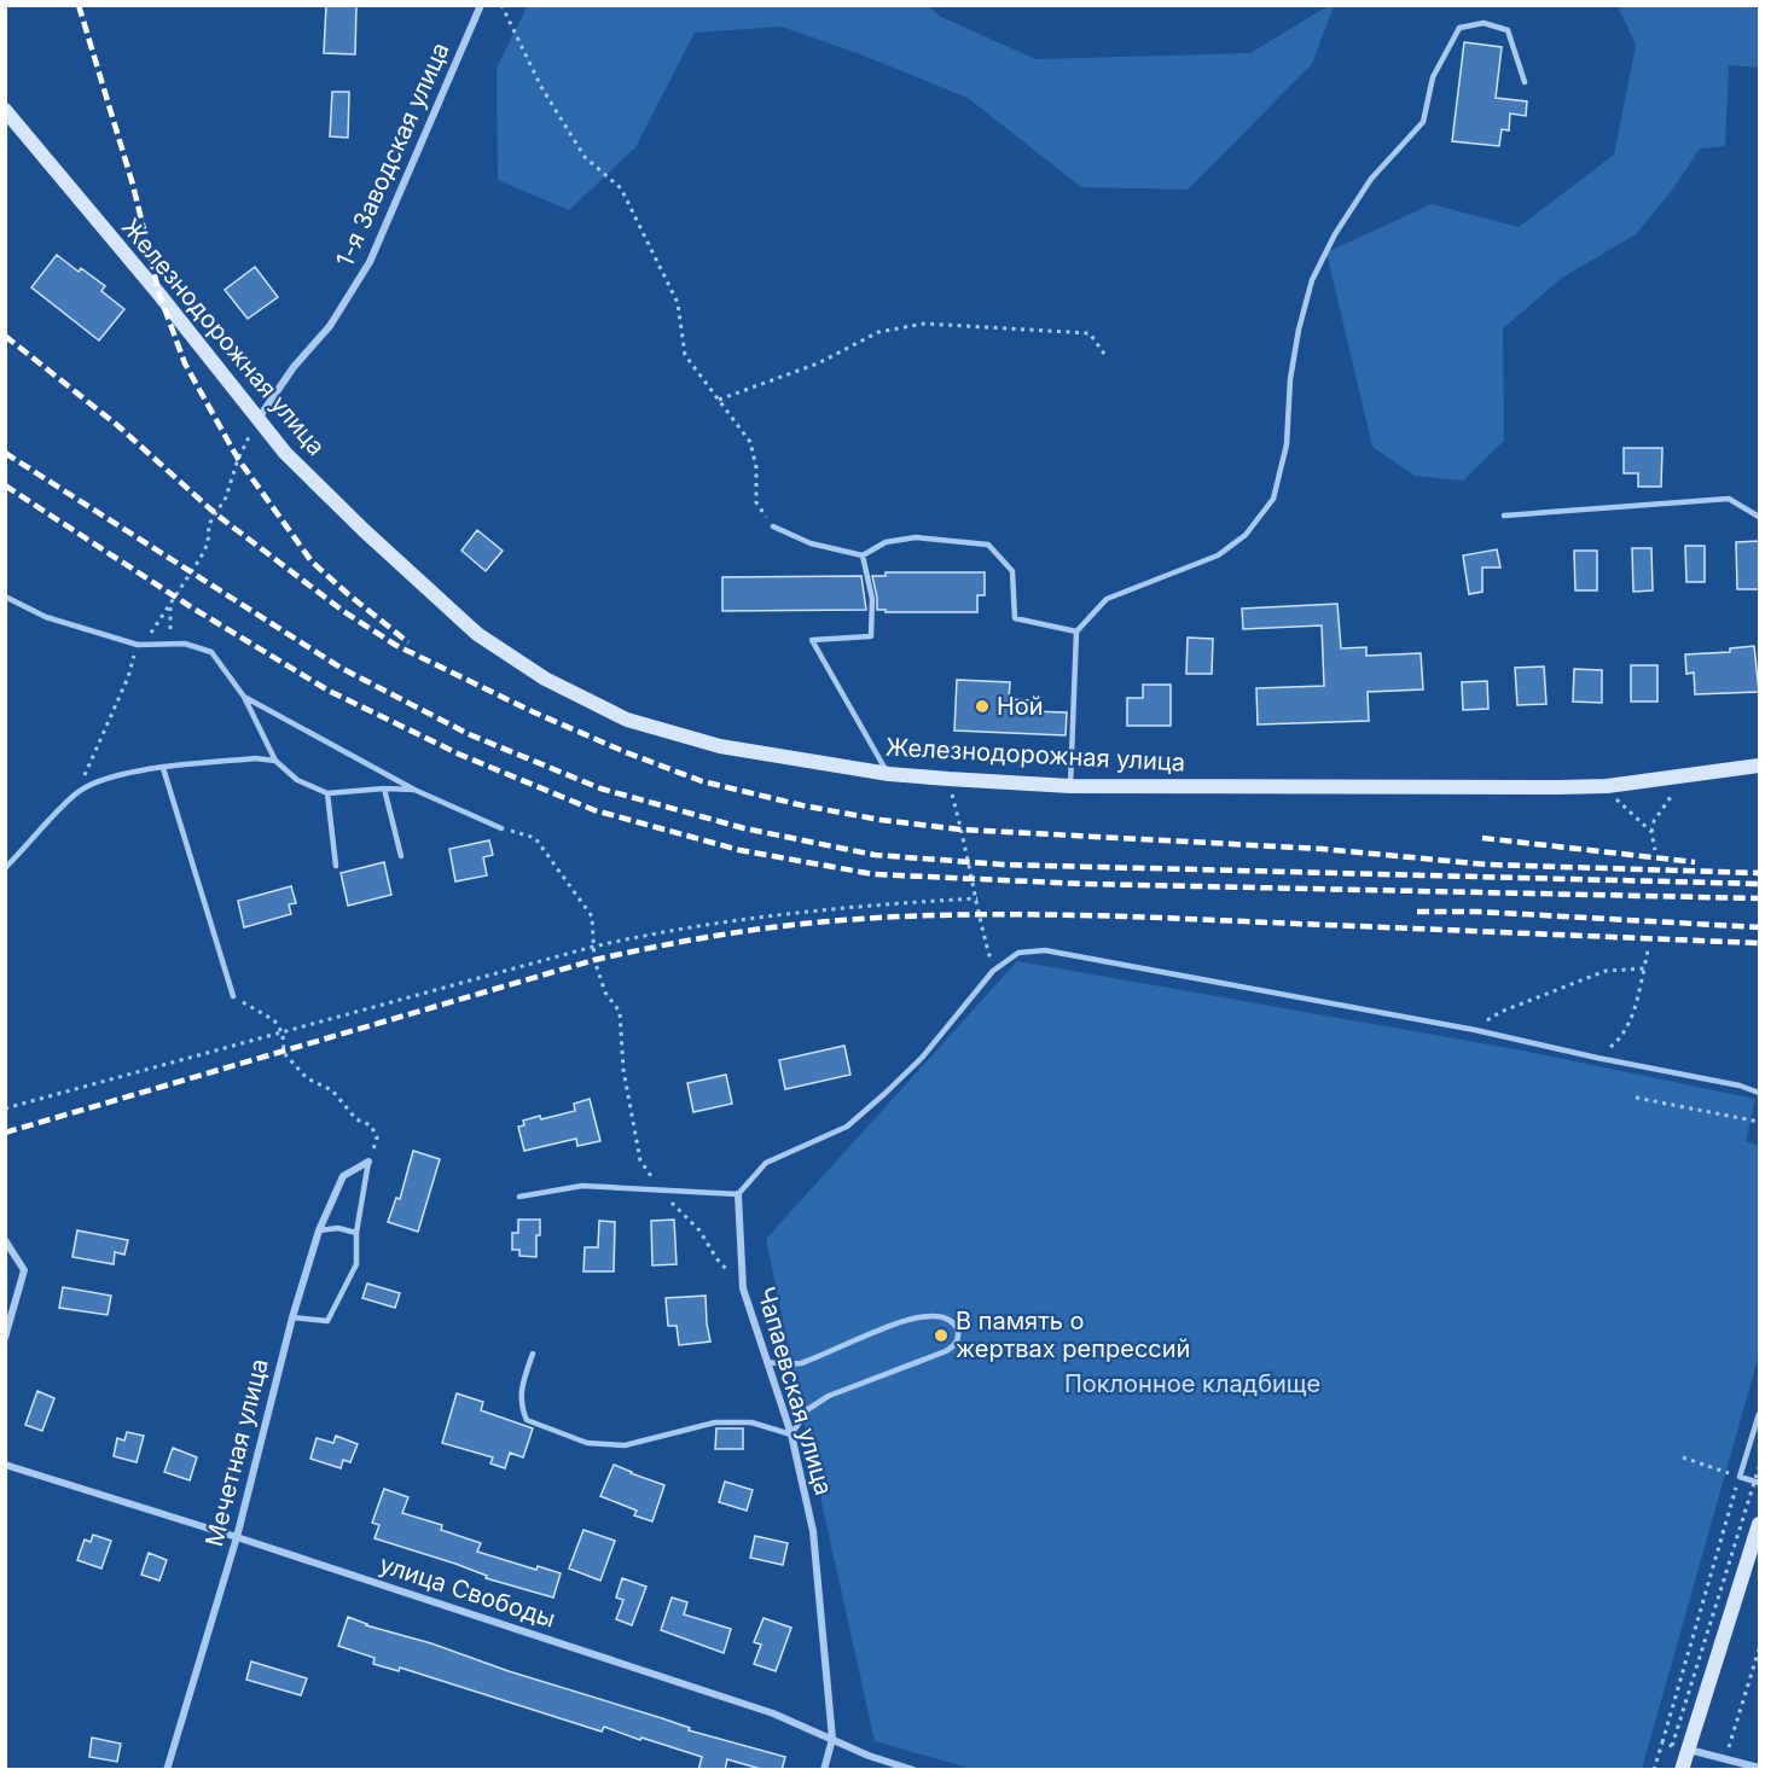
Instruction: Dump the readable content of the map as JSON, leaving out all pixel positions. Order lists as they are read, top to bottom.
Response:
{
  "streets": {
    "street": [
      "1-я Заводская улица",
      "Железнодорожная улица",
      "Чапаевская улица",
      "Мечетная улица",
      "улица Свободы"
    ]
  },
  "crossings": [
    ["1-я Заводская улица", "Железнодорожная улица"],
    ["Чапаевская улица", "улица Свободы"],
    ["Мечетная улица", "улица Свободы"]
  ],
  "parks": ["Поклонное кладбище"],
  "places": ["Ной", "В память о жертвах репрессий"]
}
